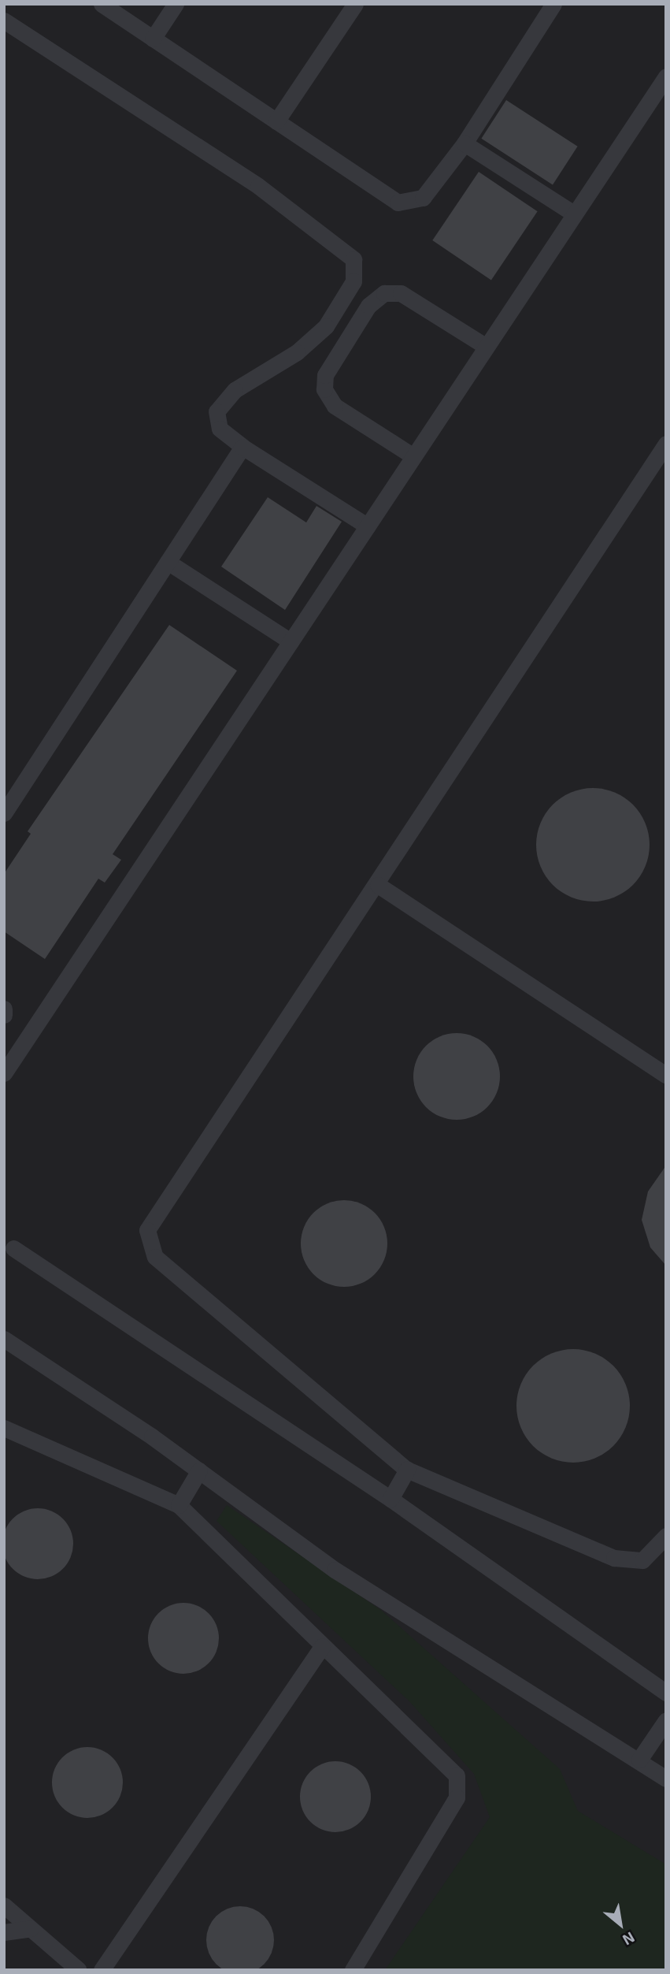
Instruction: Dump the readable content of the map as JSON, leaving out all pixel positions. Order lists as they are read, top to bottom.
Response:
{
  "north": "bottom right"
}
